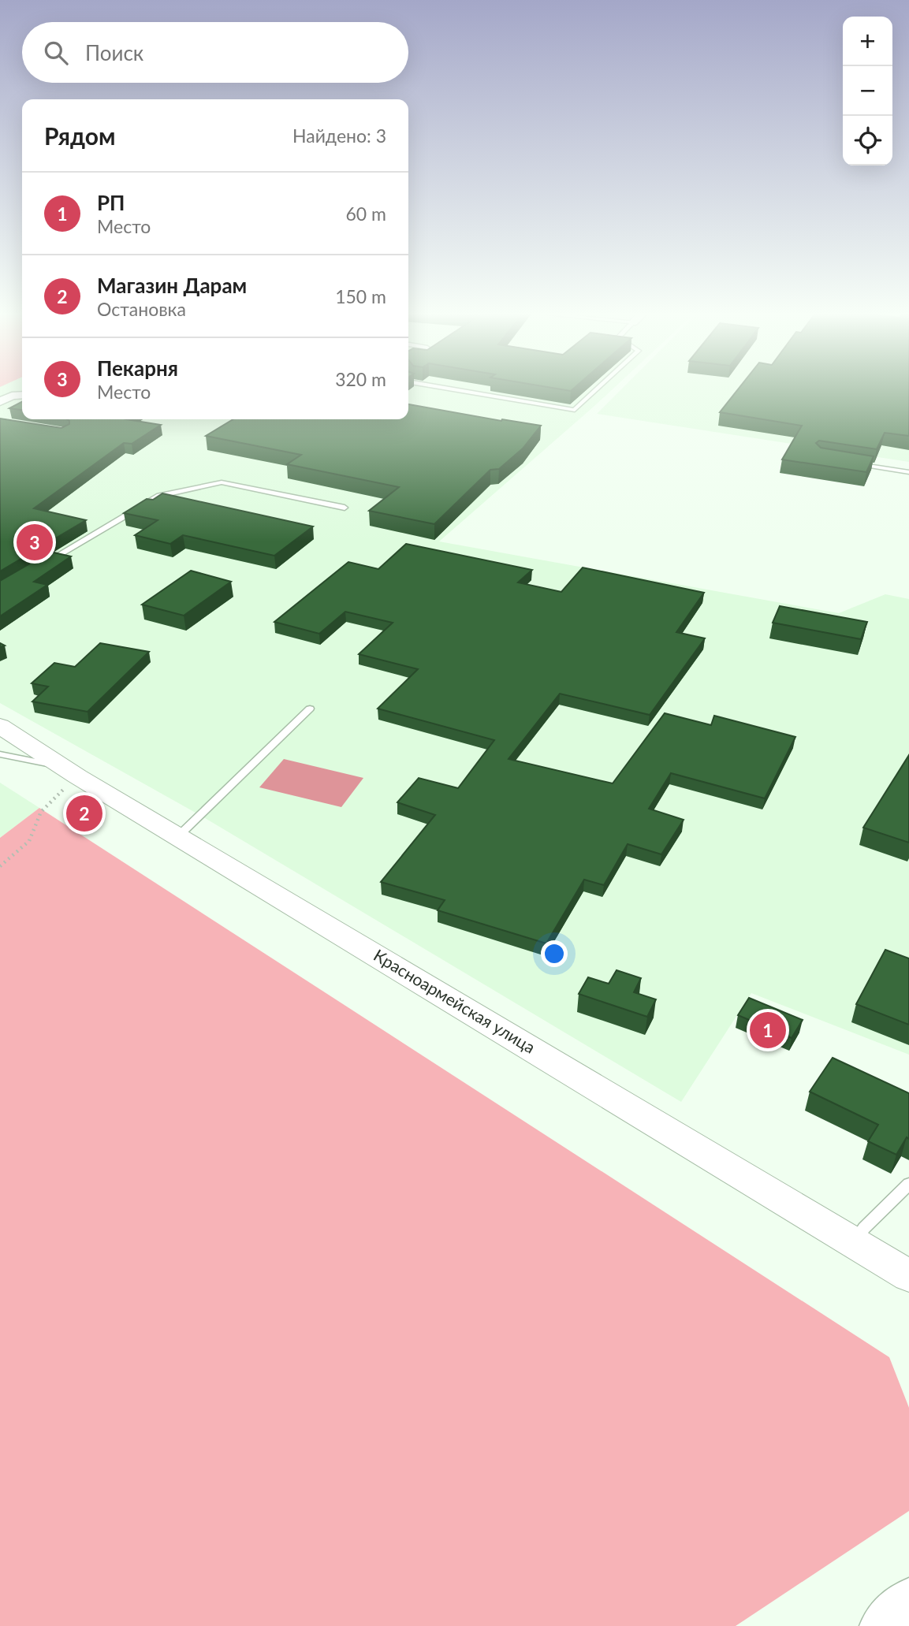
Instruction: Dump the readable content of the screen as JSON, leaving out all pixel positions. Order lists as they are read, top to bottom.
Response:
{
  "streets": {
    "street": ["Красноармейская улица"]
  },
  "page": {
    "map_buttons": ["+", "−"],
    "search": "Поиск",
    "heading": ["Рядом", "Найдено: 3"],
    "list": [
      {
        "mark": "1",
        "name": "РП",
        "note": "Место",
        "value": "60 m"
      },
      {
        "mark": "2",
        "name": "Магазин Дарам",
        "note": "Остановка",
        "value": "150 m"
      },
      {
        "mark": "3",
        "name": "Пекарня",
        "note": "Место",
        "value": "320 m"
      }
    ],
    "pins": ["3", "2", "1"]
  }
}
